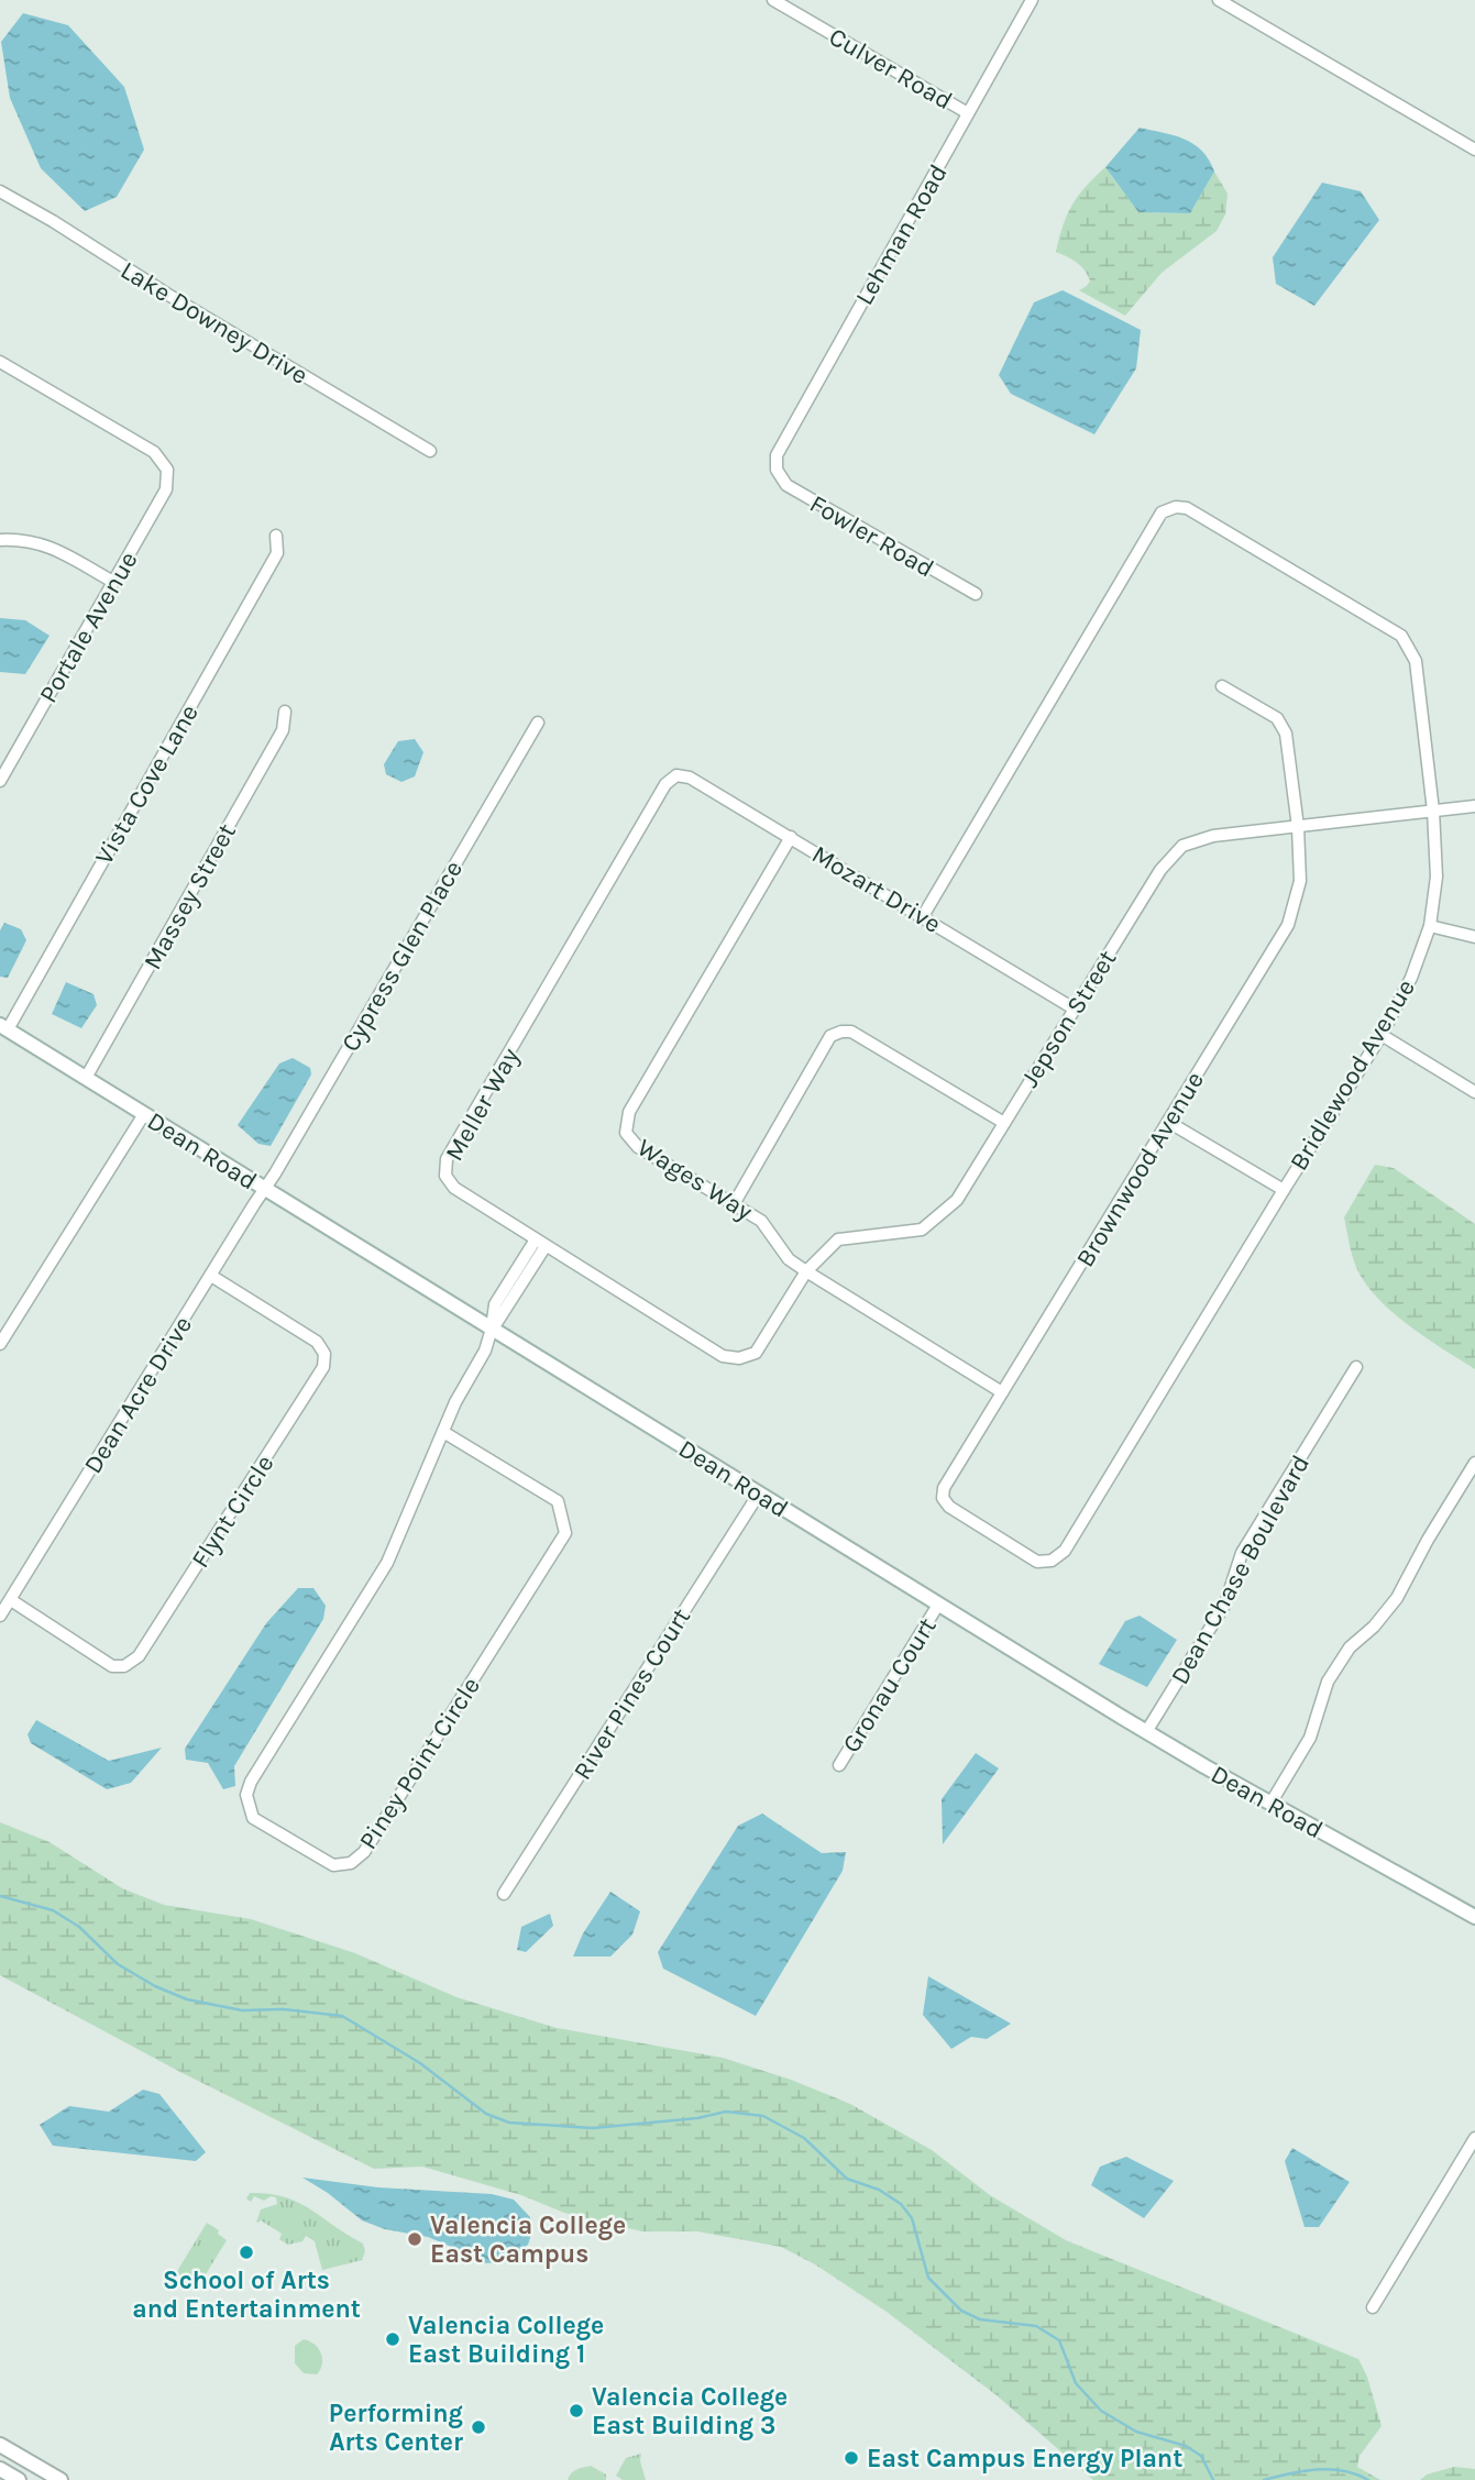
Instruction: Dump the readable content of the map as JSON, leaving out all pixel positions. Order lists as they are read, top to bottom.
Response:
{
  "streets": {
    "main road": ["Dean Road"],
    "street": [
      "Culver Road",
      "Lehman Road",
      "Lake Downey Drive",
      "Fowler Road",
      "Portale Avenue",
      "Vista Cove Lane",
      "Mozart Drive",
      "Massey Street",
      "Cypress Glen Place",
      "Jepson Street",
      "Bridlewood Avenue",
      "Meller Way",
      "Brownwood Avenue",
      "Wages Way",
      "Dean Acre Drive",
      "Flynt Circle",
      "Dean Chase Boulevard",
      "Gronau Court",
      "River Pines Court",
      "Piney Point Circle"
    ]
  },
  "crossings": [
    ["Culver Road", "Lehman Road"],
    ["Lehman Road", "Fowler Road"],
    ["Vista Cove Lane", "Dean Road"],
    ["Mozart Drive", "Jepson Street"],
    ["Mozart Drive", "Bridlewood Avenue"],
    ["Mozart Drive", "Meller Way"],
    ["Mozart Drive", "Wages Way"],
    ["Massey Street", "Dean Road"],
    ["Cypress Glen Place", "Dean Road"],
    ["Cypress Glen Place", "Dean Acre Drive"],
    ["Jepson Street", "Bridlewood Avenue"],
    ["Jepson Street", "Meller Way"],
    ["Jepson Street", "Brownwood Avenue"],
    ["Jepson Street", "Wages Way"],
    ["Bridlewood Avenue", "Brownwood Avenue"],
    ["Meller Way", "Piney Point Circle"],
    ["Dean Road", "Dean Acre Drive"],
    ["Dean Road", "Dean Chase Boulevard"],
    ["Dean Road", "Gronau Court"],
    ["Dean Road", "River Pines Court"],
    ["Dean Road", "Piney Point Circle"],
    ["Brownwood Avenue", "Wages Way"],
    ["Dean Acre Drive", "Flynt Circle"]
  ],
  "places": [
    "Valencia College East Campus",
    "School of Arts and Entertainment",
    "Valencia College East Building 1",
    "Valencia College East Building 3",
    "Performing Arts Center",
    "East Campus Energy Plant"
  ]
}
